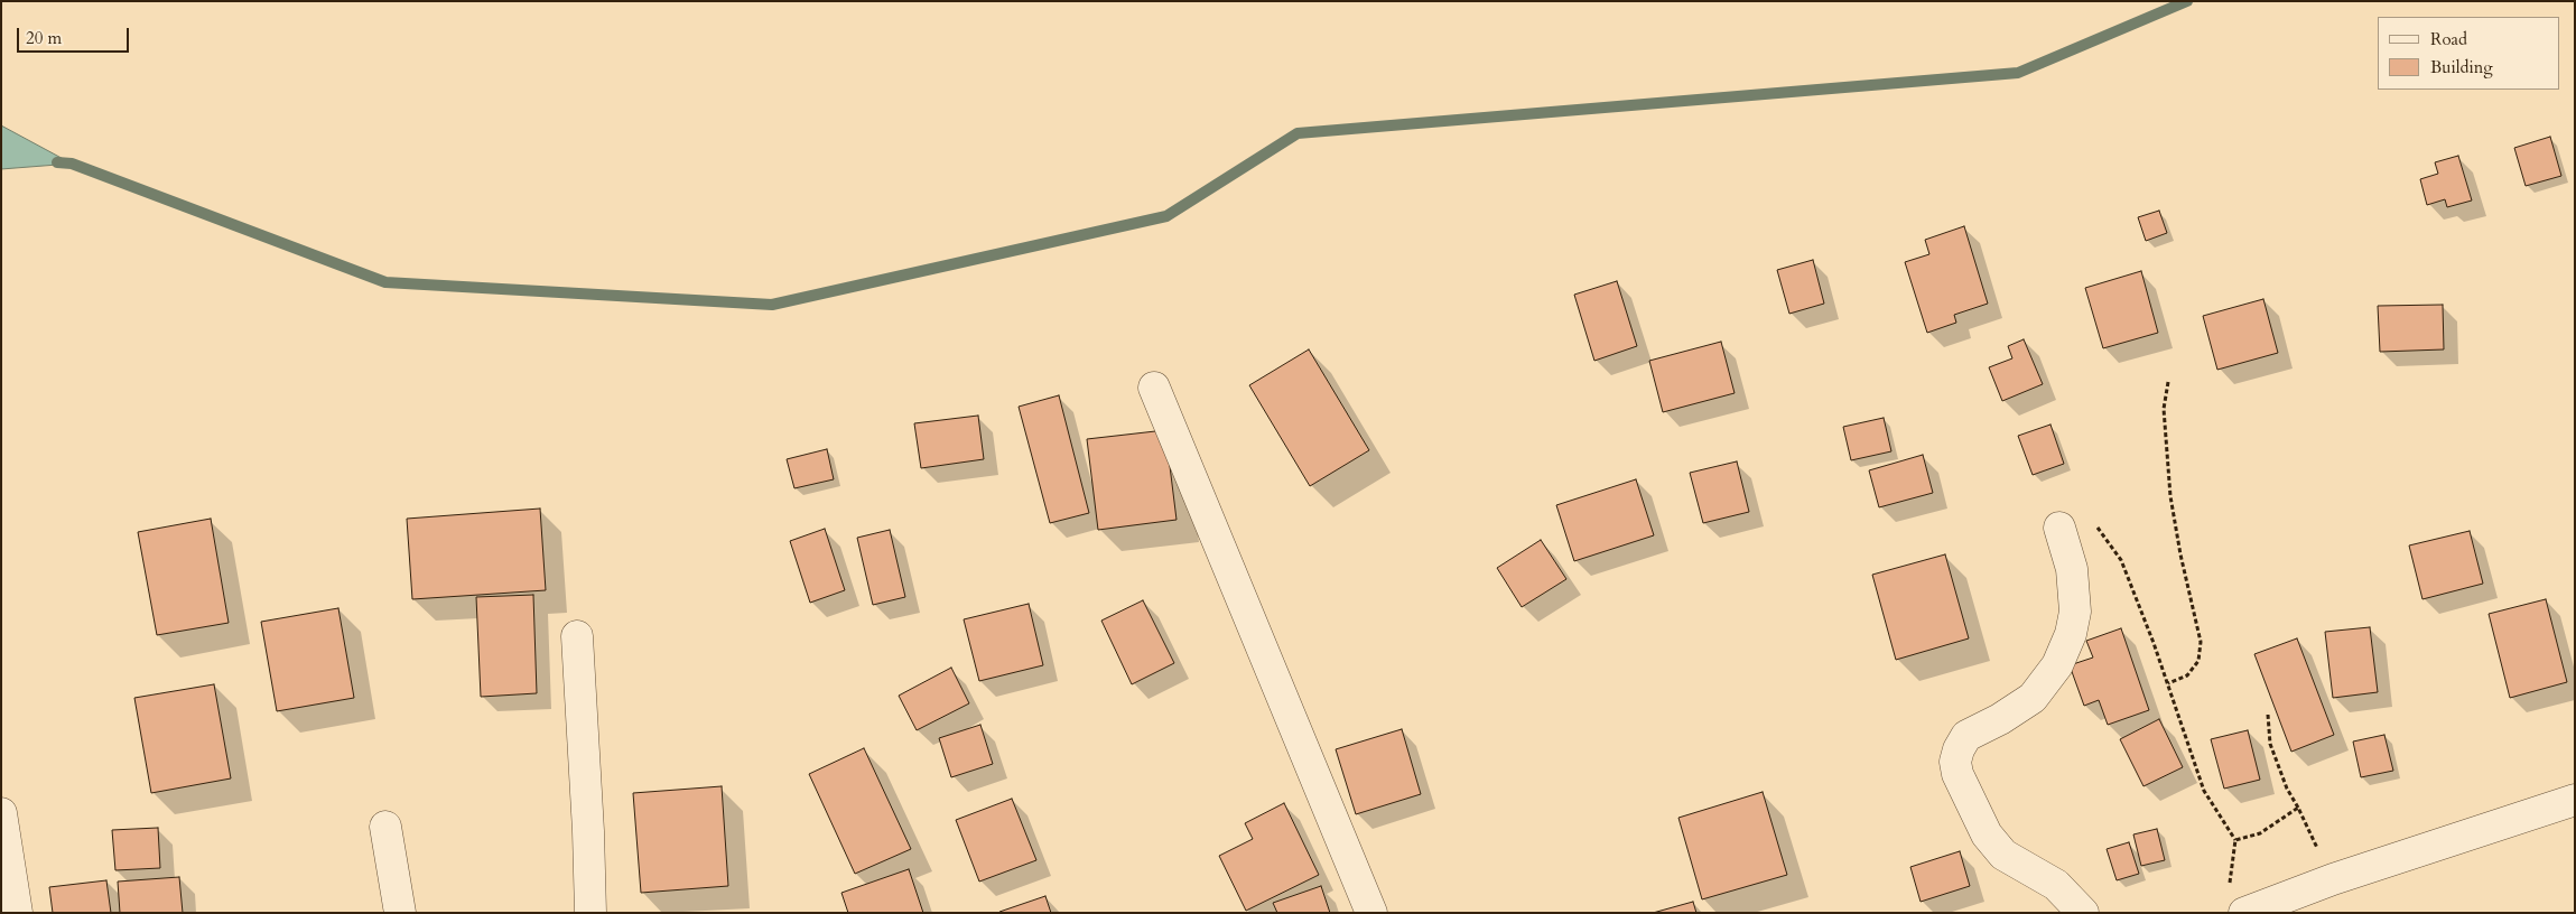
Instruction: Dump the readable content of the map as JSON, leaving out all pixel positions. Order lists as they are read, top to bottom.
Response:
{
  "legend": ["Road", "Building"],
  "scale_bar": "20 m"
}
